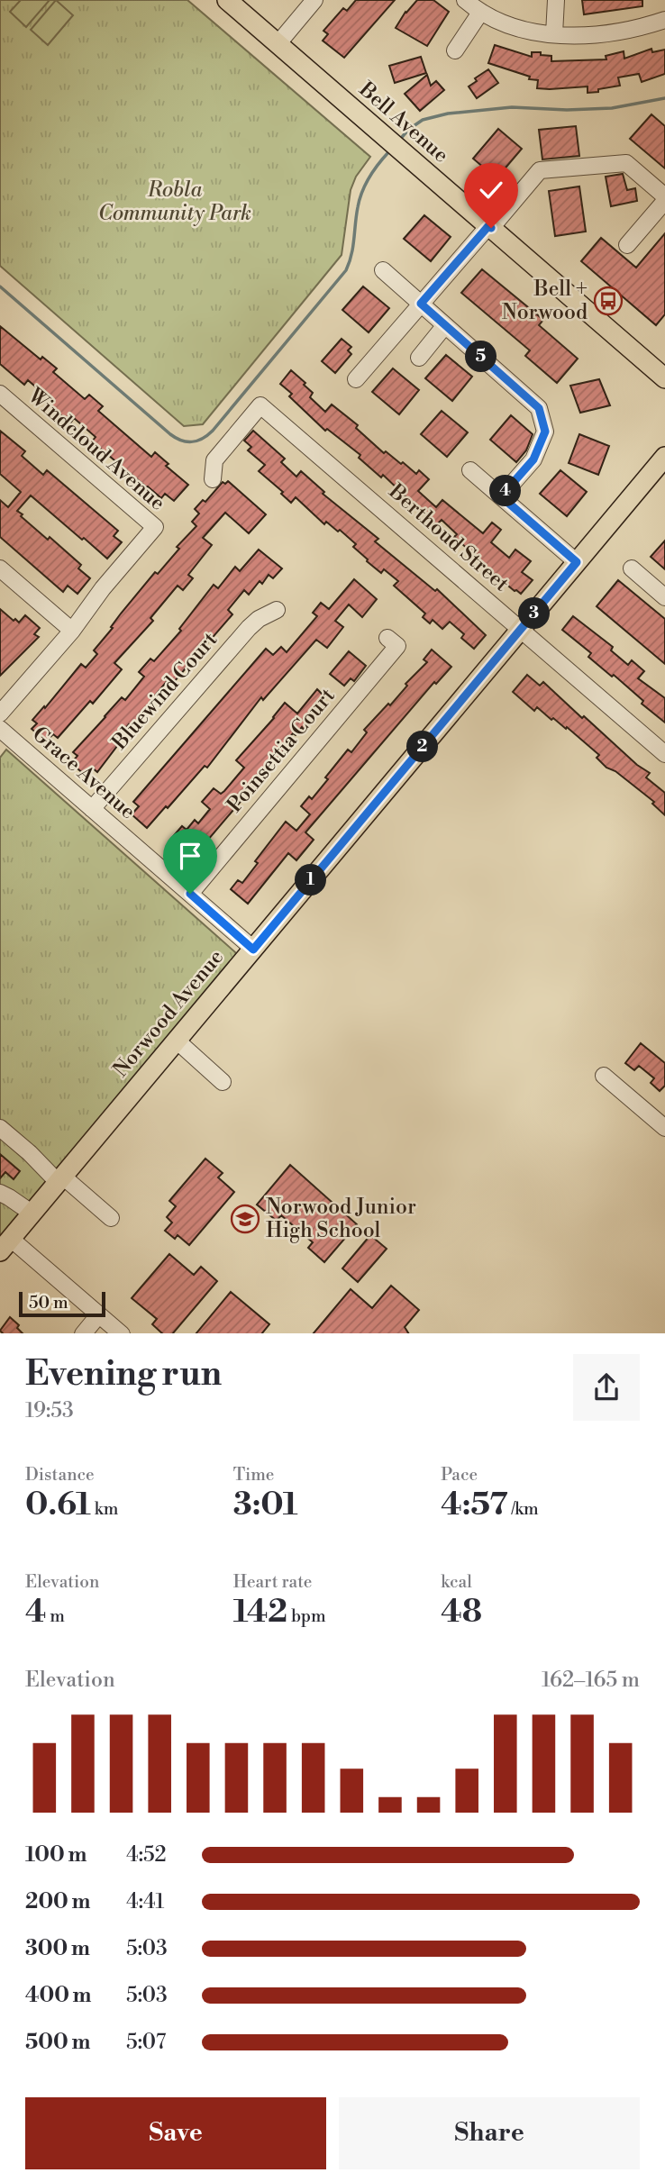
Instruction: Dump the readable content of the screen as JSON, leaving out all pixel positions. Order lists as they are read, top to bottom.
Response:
{
  "streets": {
    "main road": ["Bell Avenue", "Norwood Avenue"],
    "street": [
      "Windcloud Avenue",
      "Berthoud Street",
      "Bluewind Court",
      "Poinsettia Court",
      "Grace Avenue"
    ]
  },
  "crossings": [
    ["Berthoud Street", "Norwood Avenue"],
    ["Bluewind Court", "Grace Avenue"],
    ["Poinsettia Court", "Grace Avenue"],
    ["Grace Avenue", "Norwood Avenue"]
  ],
  "parks": ["Robla Community Park"],
  "places": {
    "bus stop": ["Bell + Norwood"],
    "school or university": ["Norwood Junior High School"]
  },
  "scale_bar": "50 m",
  "page": {
    "pins": [
      "5",
      "4",
      "3",
      "2",
      "1"
    ],
    "scale": "50 m",
    "heading": ["Evening run", "19:53"],
    "stats": [
      ["Distance", "0.61 km"],
      ["Time", "3:01"],
      ["Pace", "4:57 /km"],
      ["Elevation", "4 m"],
      ["Heart rate", "142 bpm"],
      ["kcal", "48"]
    ],
    "chart": ["Elevation", "162–165 m"],
    "list": [
      {
        "name": "100 m",
        "note": "4:52"
      },
      {
        "name": "200 m",
        "note": "4:41"
      },
      {
        "name": "300 m",
        "note": "5:03"
      },
      {
        "name": "400 m",
        "note": "5:03"
      },
      {
        "name": "500 m",
        "note": "5:07"
      }
    ],
    "buttons": ["Save", "Share"]
  }
}
